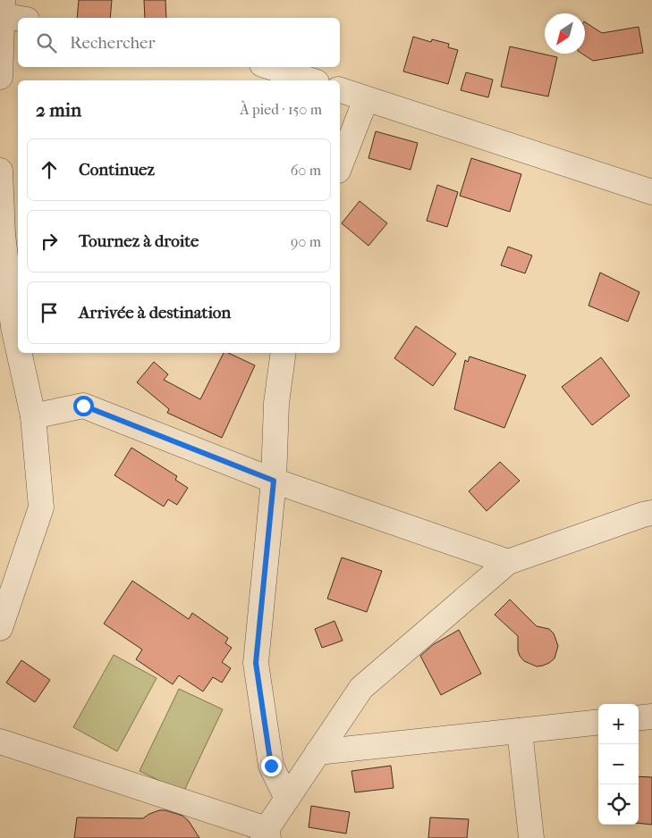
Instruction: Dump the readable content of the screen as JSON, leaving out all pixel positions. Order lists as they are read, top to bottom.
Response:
{
  "north": "bottom left",
  "page": {
    "search": "Rechercher",
    "heading": ["2 min", "À pied · 150 m"],
    "list": [
      ["Continuez", "60 m"],
      ["Tournez à droite", "90 m"],
      "Arrivée à destination"
    ],
    "map_buttons": ["+", "−"]
  }
}
